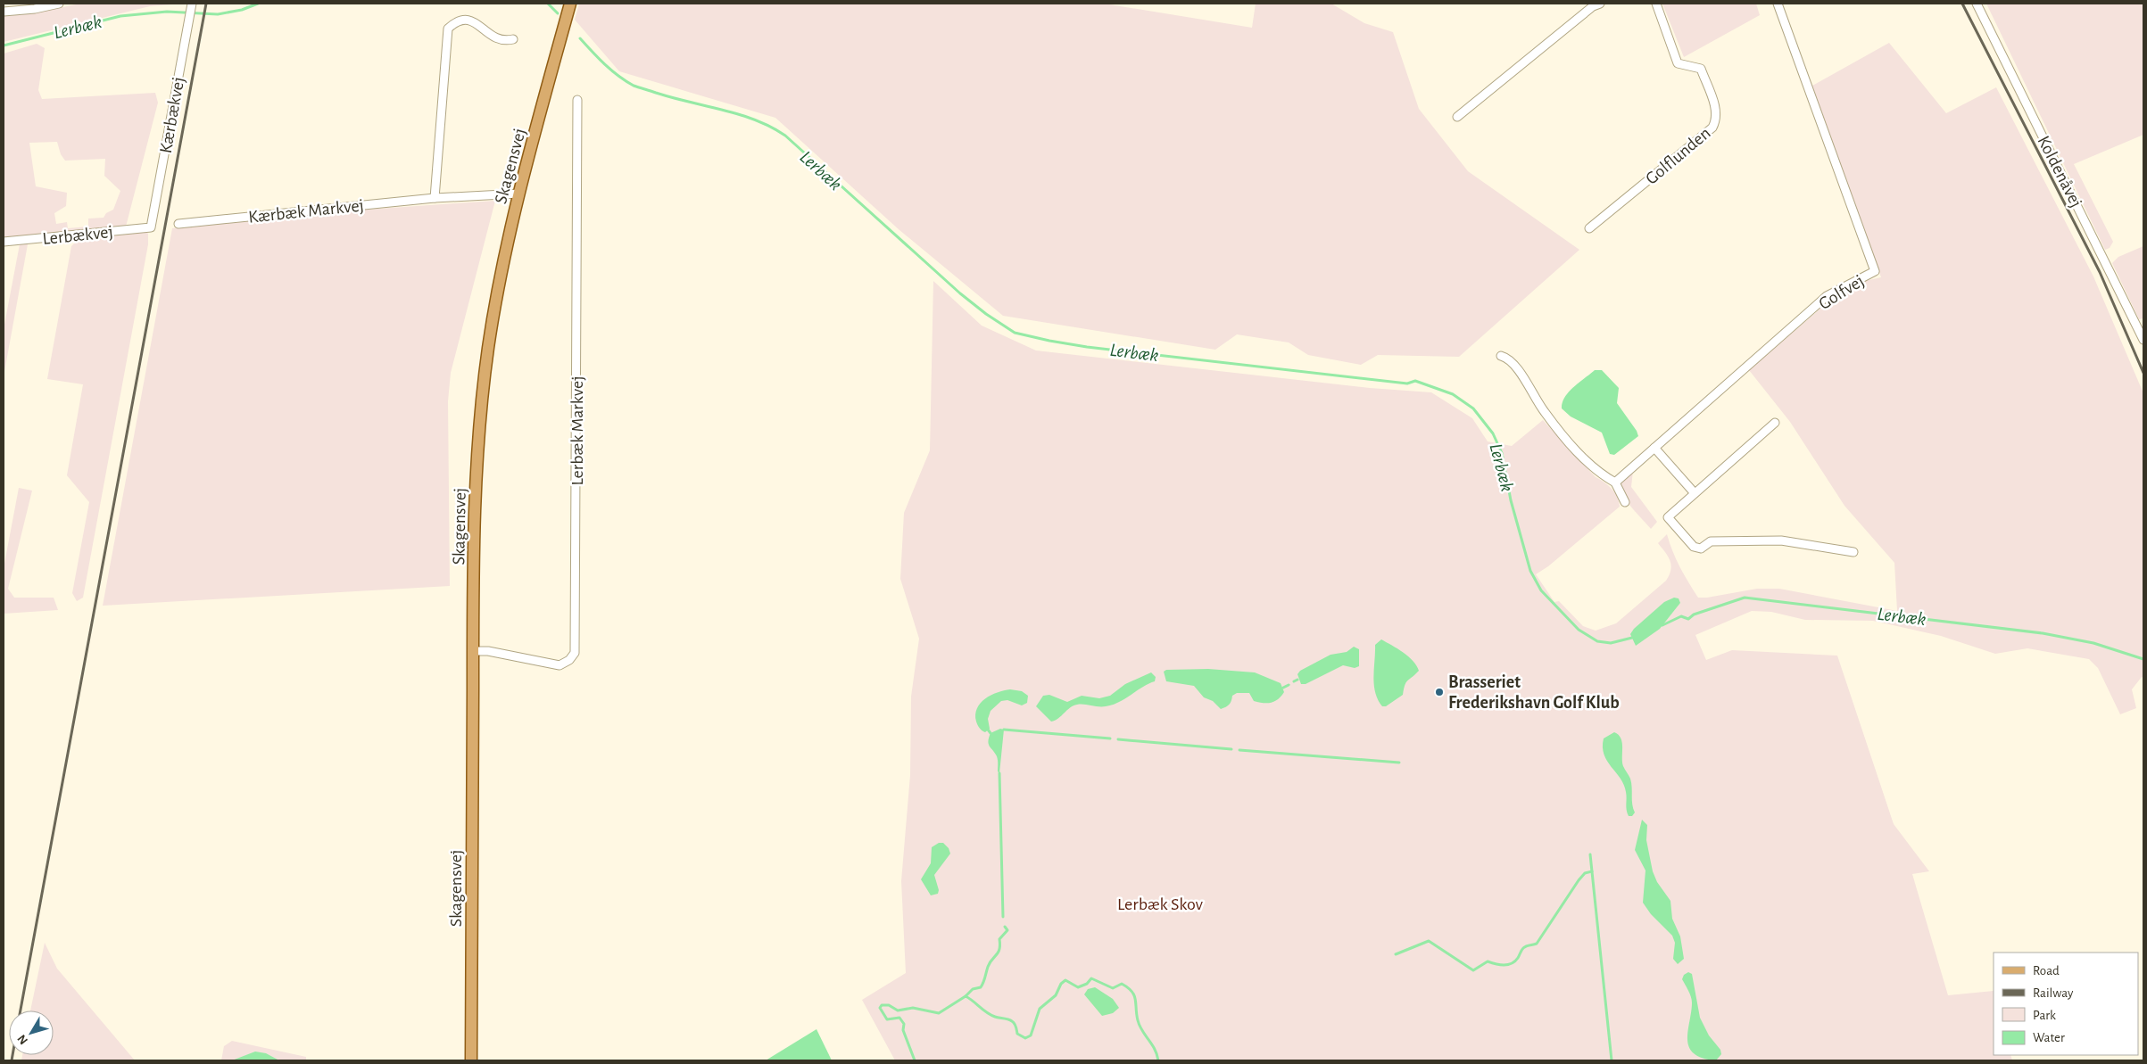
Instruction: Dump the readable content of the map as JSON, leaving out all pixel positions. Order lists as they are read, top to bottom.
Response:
{
  "streets": {
    "main road": ["Skagensvej"],
    "street": [
      "Kærbækvej",
      "Golflunden",
      "Koldenåvej",
      "Kærbæk Markvej",
      "Lerbækvej",
      "Golfvej",
      "Lerbæk Markvej"
    ]
  },
  "crossings": [
    ["Kærbækvej", "Lerbækvej"],
    ["Skagensvej", "Kærbæk Markvej"],
    ["Skagensvej", "Lerbæk Markvej"]
  ],
  "water": ["Lerbæk"],
  "parks": ["Lerbæk Skov"],
  "places": ["Brasseriet Frederikshavn Golf Klub"],
  "legend": [
    "Road",
    "Railway",
    "Park",
    "Water"
  ],
  "north": "bottom left"
}
